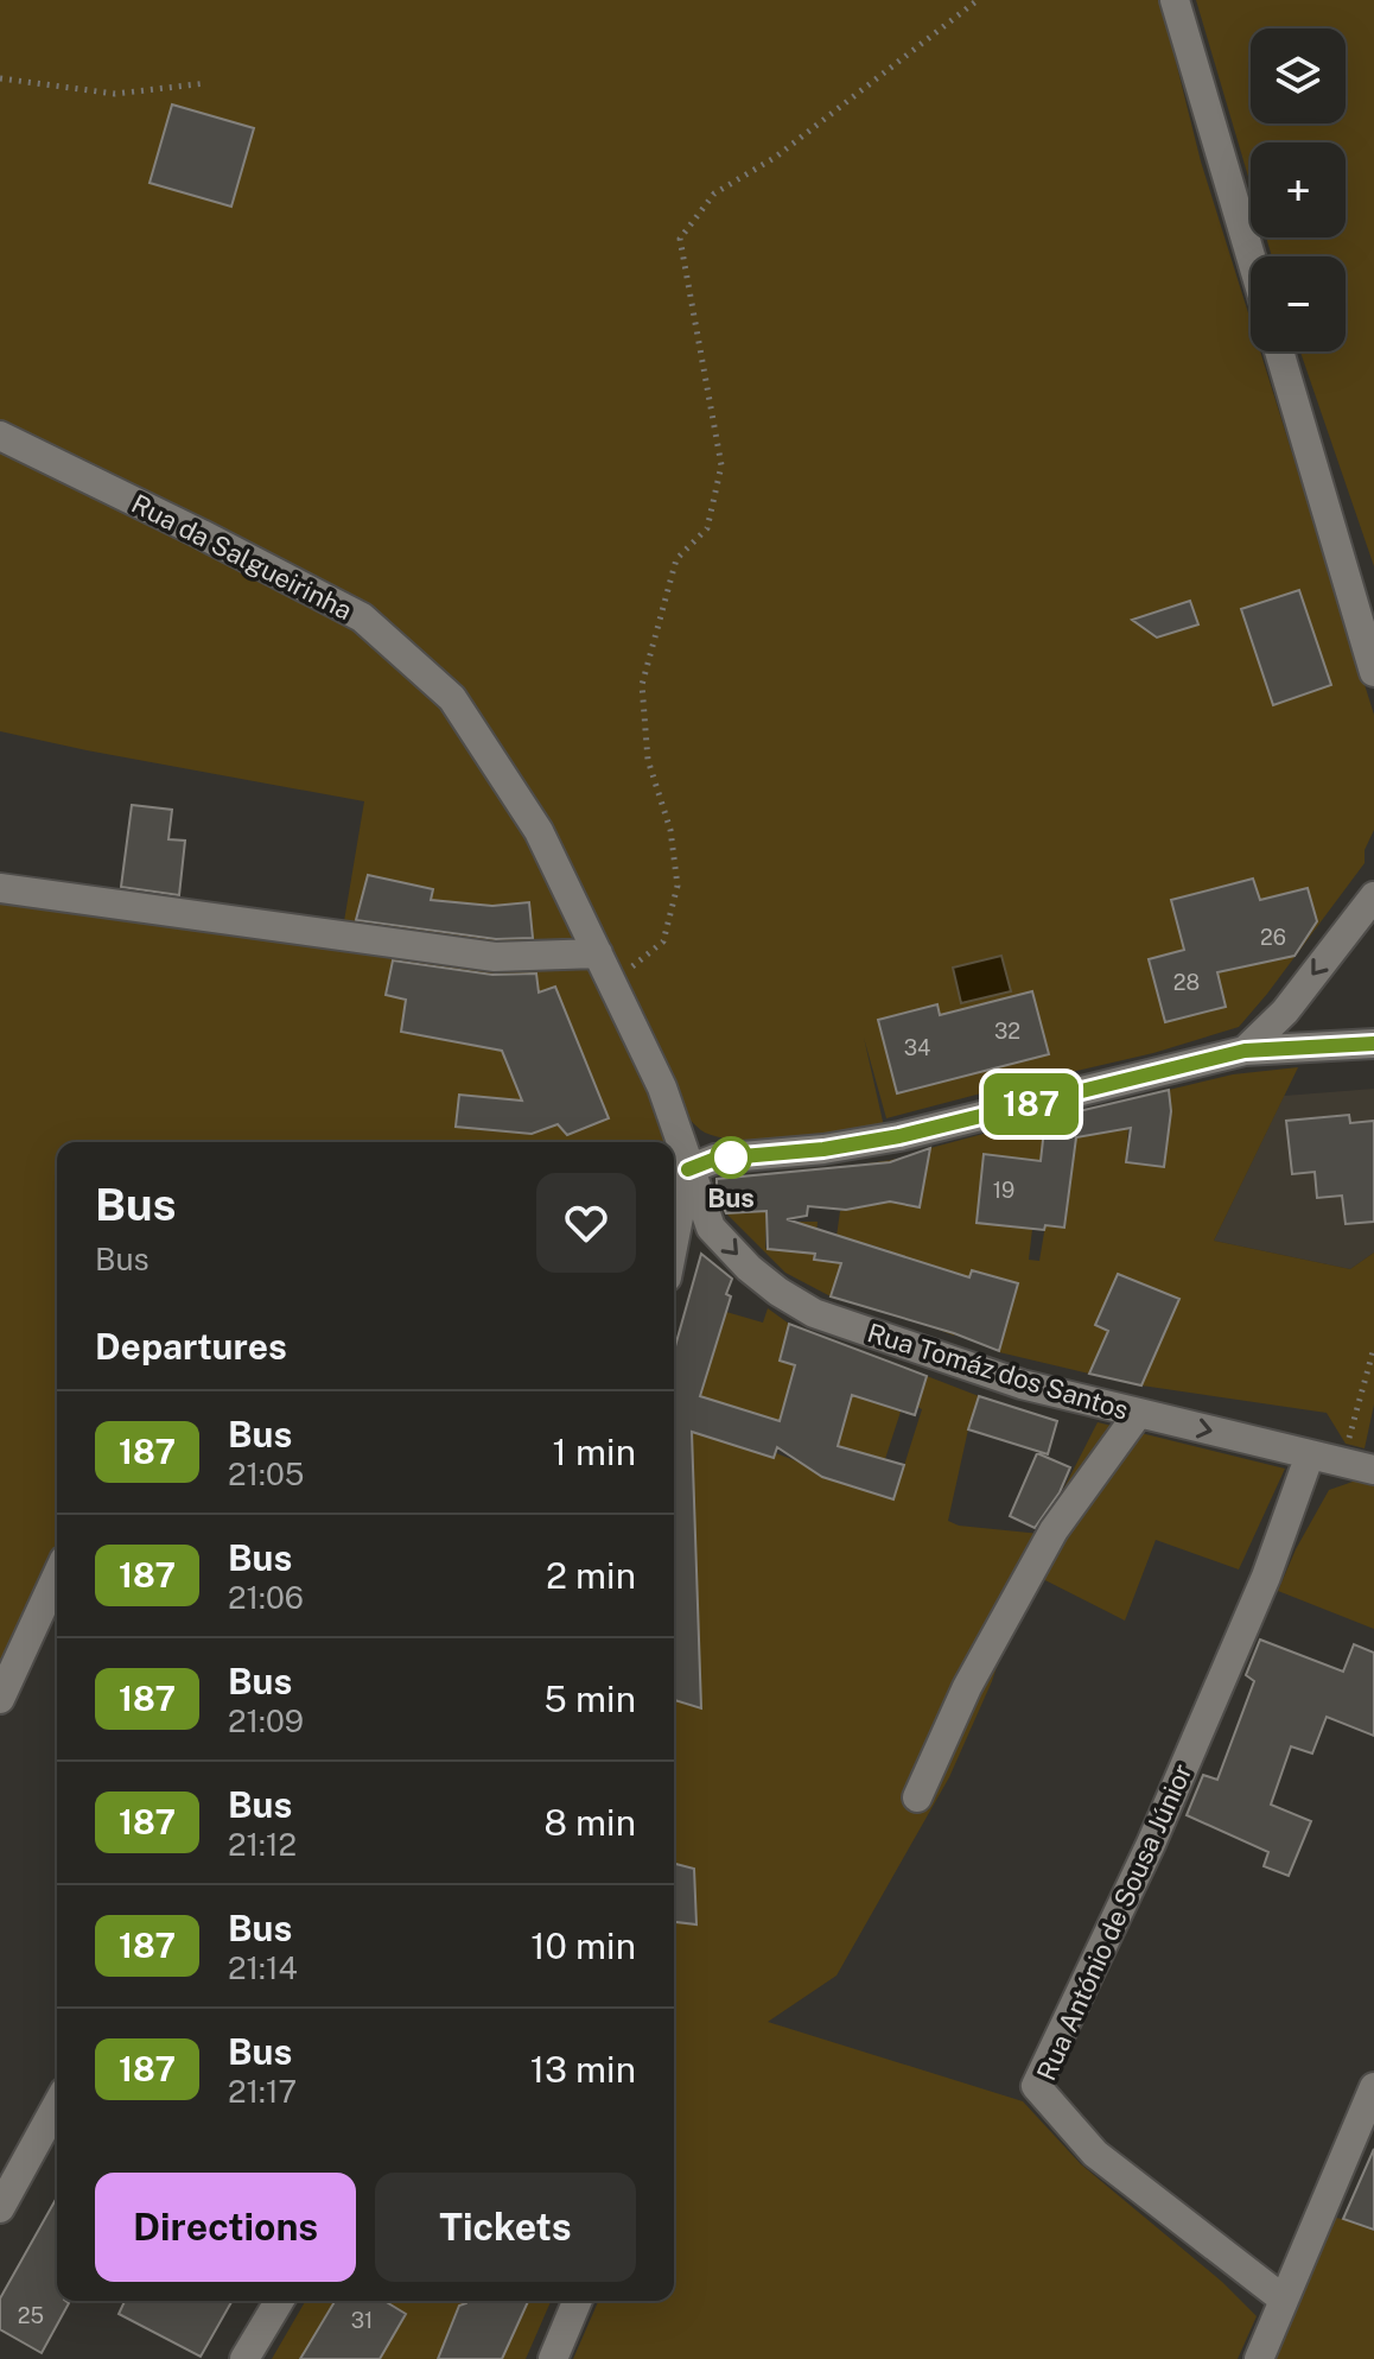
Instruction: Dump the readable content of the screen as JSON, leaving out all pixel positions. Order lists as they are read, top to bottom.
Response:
{
  "streets": {
    "street": ["Rua da Salgueirinha", "Rua Tomáz dos Santos", "Rua António de Sousa Júnior"]
  },
  "crossings": [
    ["Rua da Salgueirinha", "Rua Tomáz dos Santos"],
    ["Rua Tomáz dos Santos", "Rua António de Sousa Júnior"]
  ],
  "one_way": ["Rua Tomáz dos Santos"],
  "places": ["Bus"],
  "lines": ["bus line 187"],
  "house_numbers": [
    "26",
    "28",
    "32",
    "34",
    "19",
    "25",
    "31"
  ],
  "page": {
    "on_map": "187",
    "map_buttons": ["+", "−"],
    "heading": [
      ["Bus", "Bus"],
      "Departures"
    ],
    "list": [
      {
        "mark": "187",
        "name": "Bus",
        "note": "21:05",
        "value": "1 min"
      },
      {
        "mark": "187",
        "name": "Bus",
        "note": "21:06",
        "value": "2 min"
      },
      {
        "mark": "187",
        "name": "Bus",
        "note": "21:09",
        "value": "5 min"
      },
      {
        "mark": "187",
        "name": "Bus",
        "note": "21:12",
        "value": "8 min"
      },
      {
        "mark": "187",
        "name": "Bus",
        "note": "21:14",
        "value": "10 min"
      },
      {
        "mark": "187",
        "name": "Bus",
        "note": "21:17",
        "value": "13 min"
      }
    ],
    "buttons": ["Directions", "Tickets"]
  }
}
